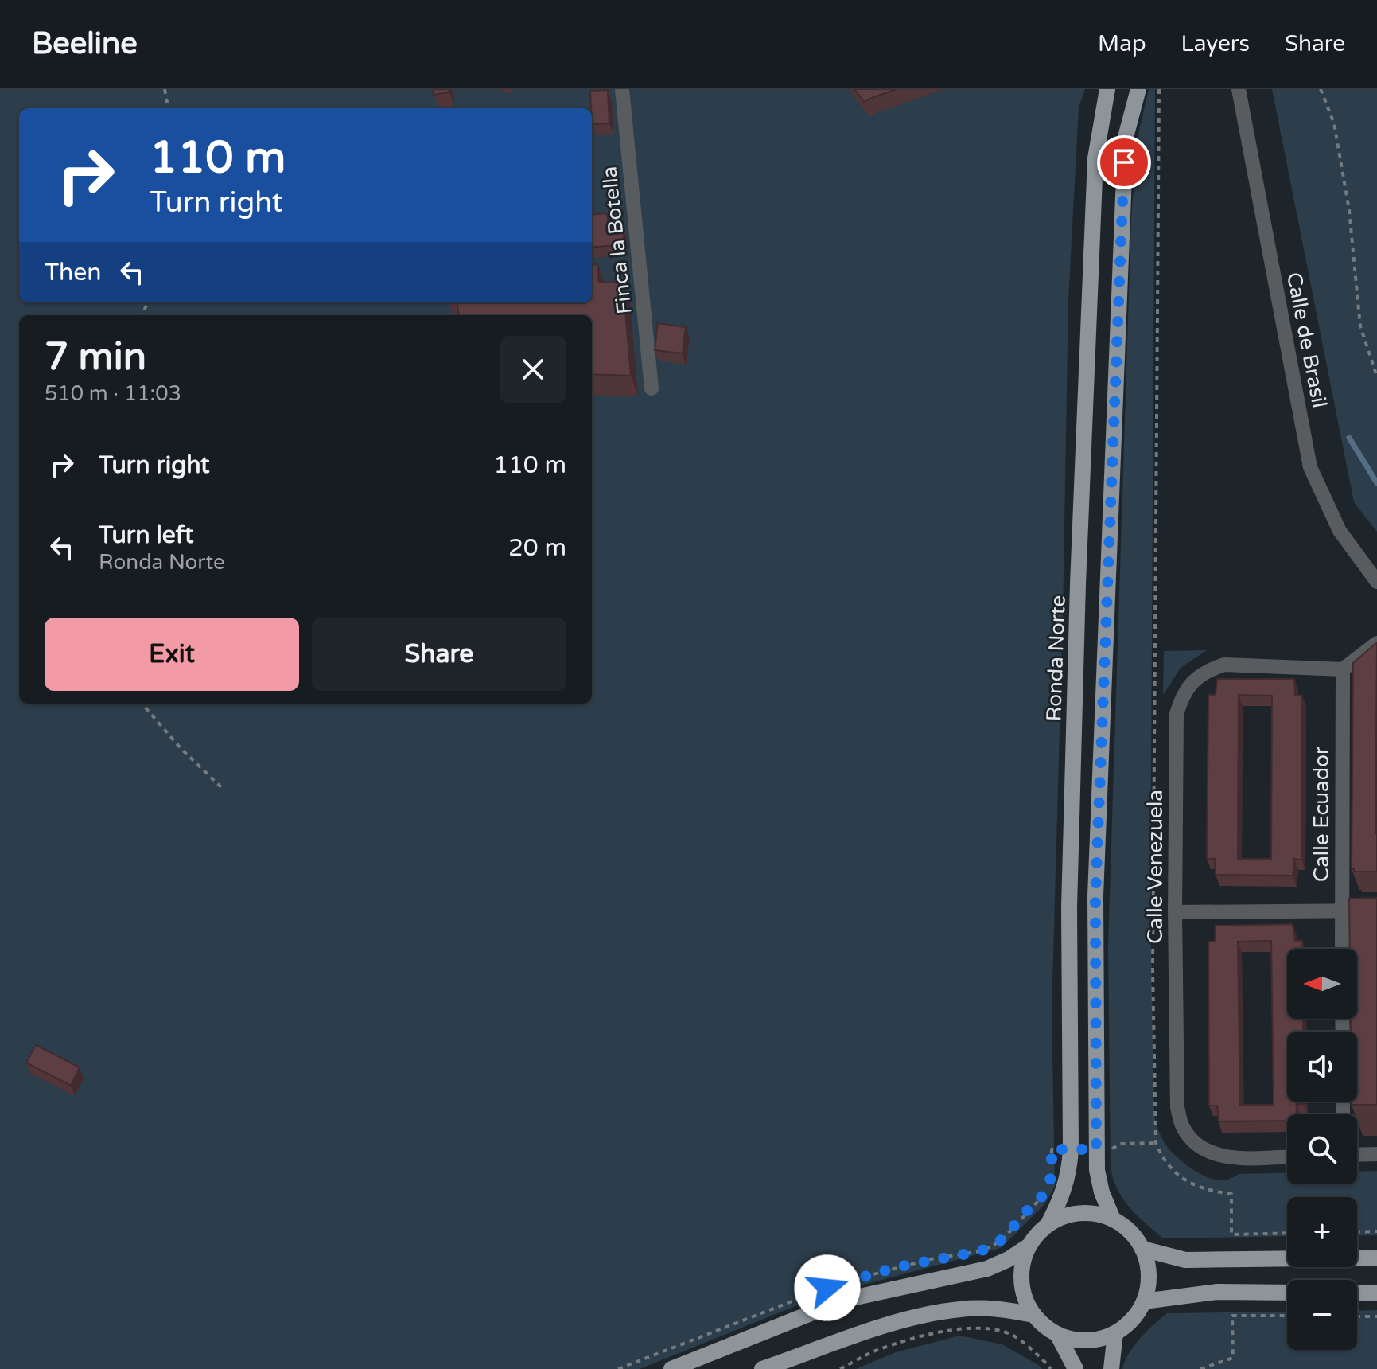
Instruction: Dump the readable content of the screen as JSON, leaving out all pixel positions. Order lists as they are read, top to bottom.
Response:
{
  "streets": {
    "main road": ["Ronda Norte"],
    "street": [
      "Finca la Botella",
      "Calle de Brasil",
      "Calle Ecuador",
      "Calle Venezuela"
    ]
  },
  "crossings": [
    ["Calle Ecuador", "Calle Venezuela"]
  ],
  "north": "left",
  "page": {
    "header": "Beeline",
    "nav": ["Map", "Layers", "Share"],
    "turn": ["110 m", "Turn right"],
    "then": "Then",
    "heading": ["7 min", "510 m · 11:03"],
    "list": [
      {
        "name": "Turn right",
        "value": "110 m"
      },
      {
        "name": "Turn left",
        "note": "Ronda Norte",
        "value": "20 m"
      }
    ],
    "buttons": ["Exit", "Share"],
    "map_buttons": ["+", "−"]
  }
}
